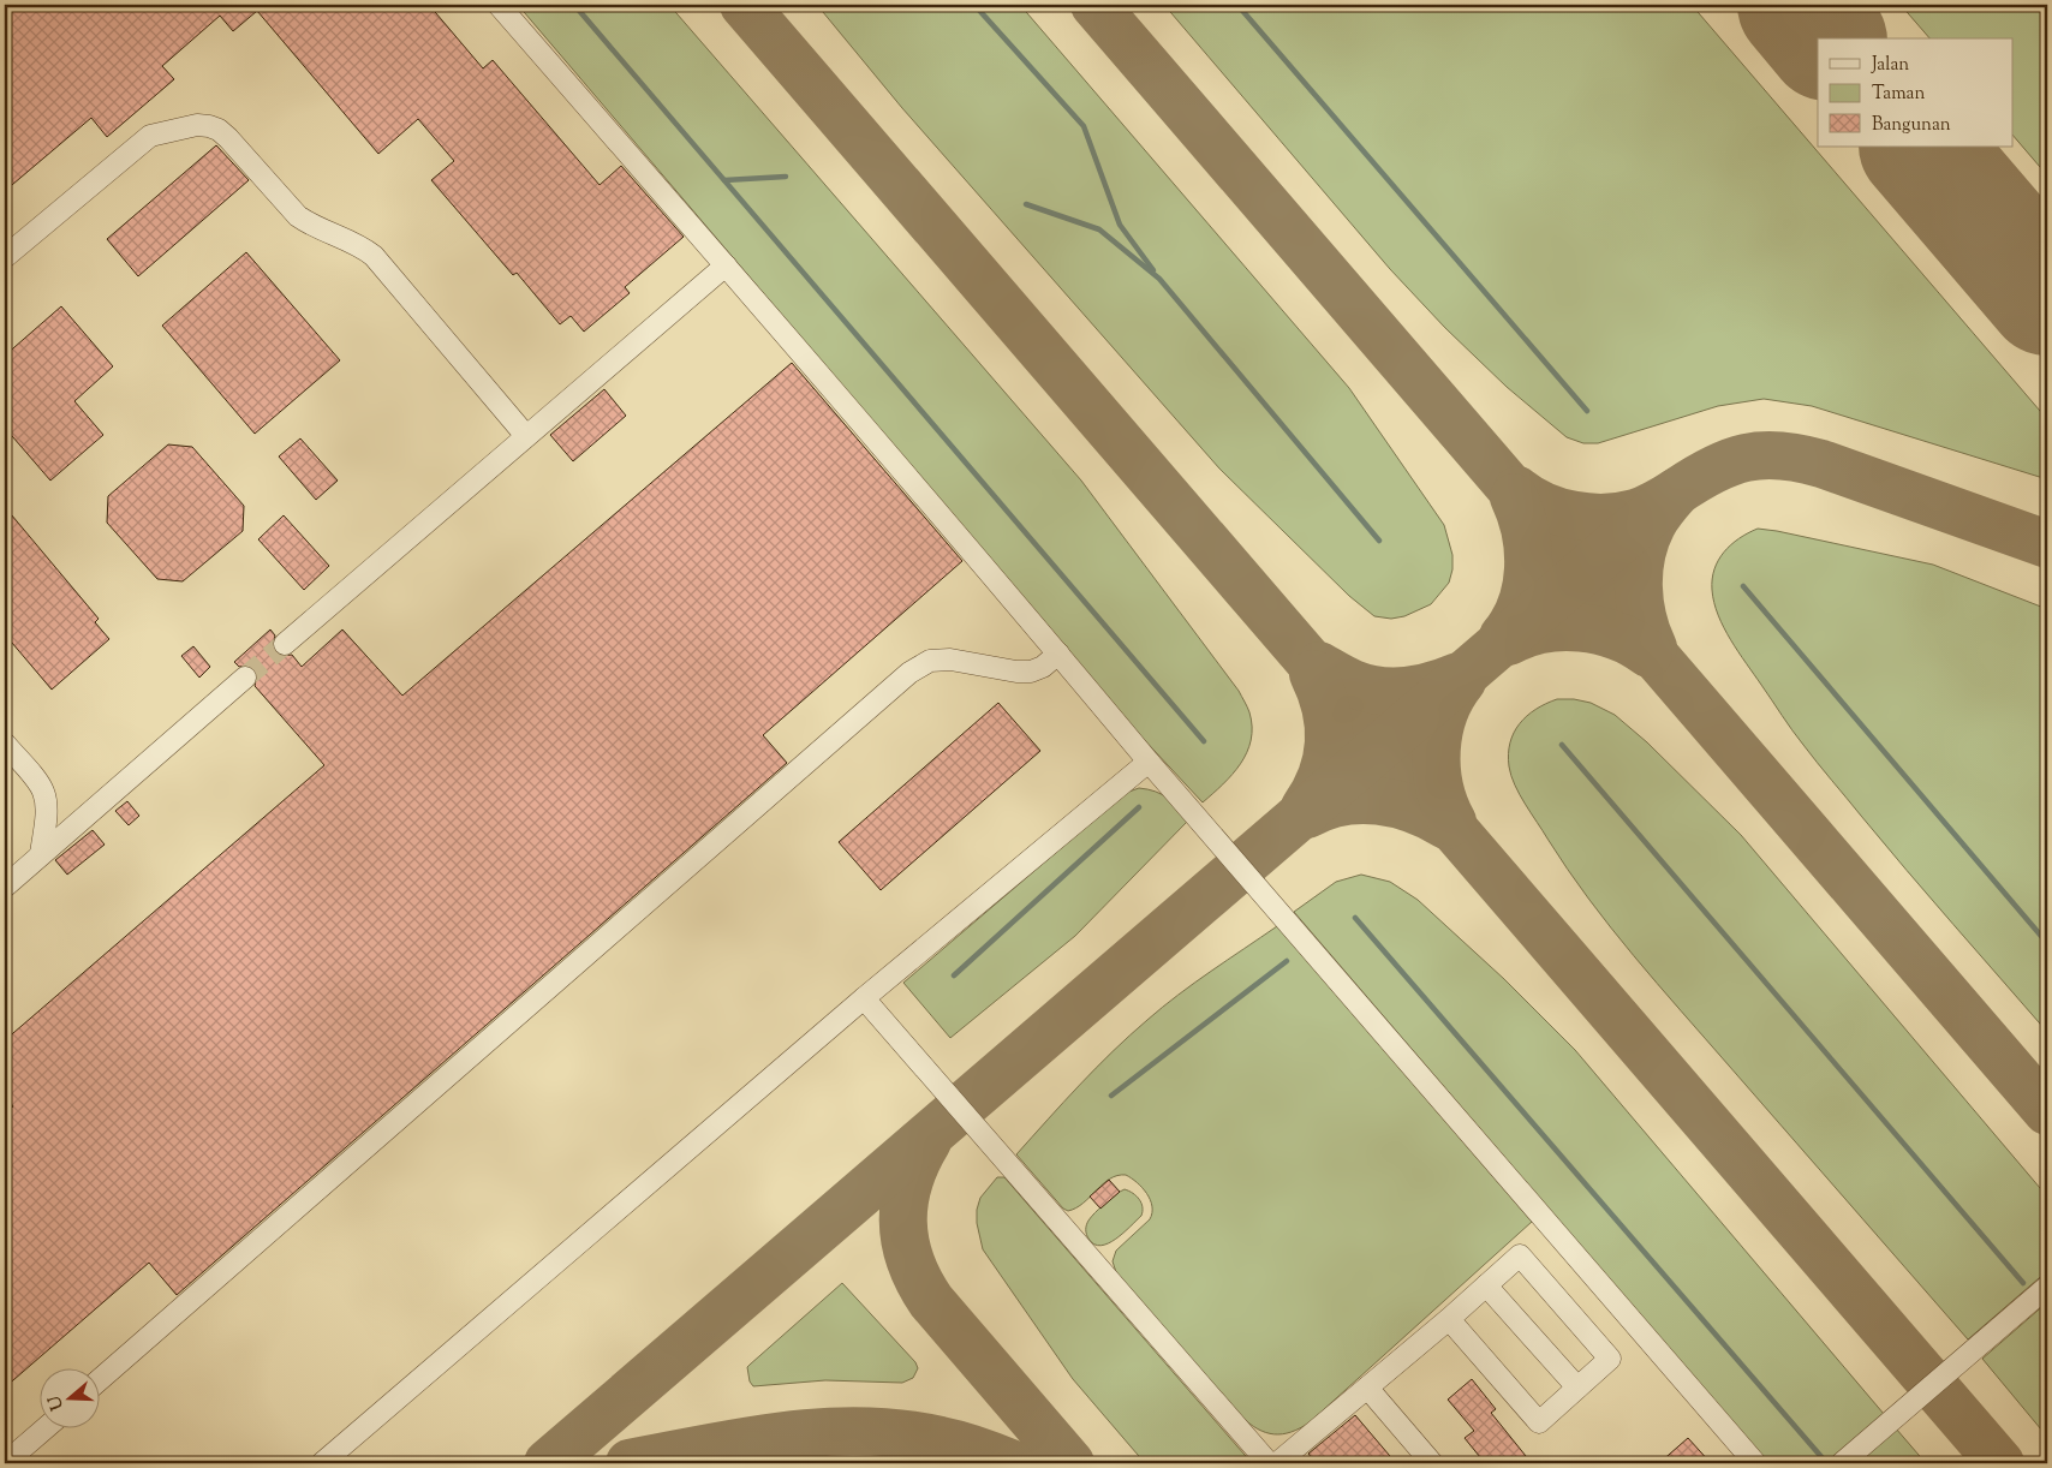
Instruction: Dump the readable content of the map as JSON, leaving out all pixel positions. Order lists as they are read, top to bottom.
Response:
{
  "legend": ["Jalan", "Taman", "Bangunan"],
  "north": "left"
}
